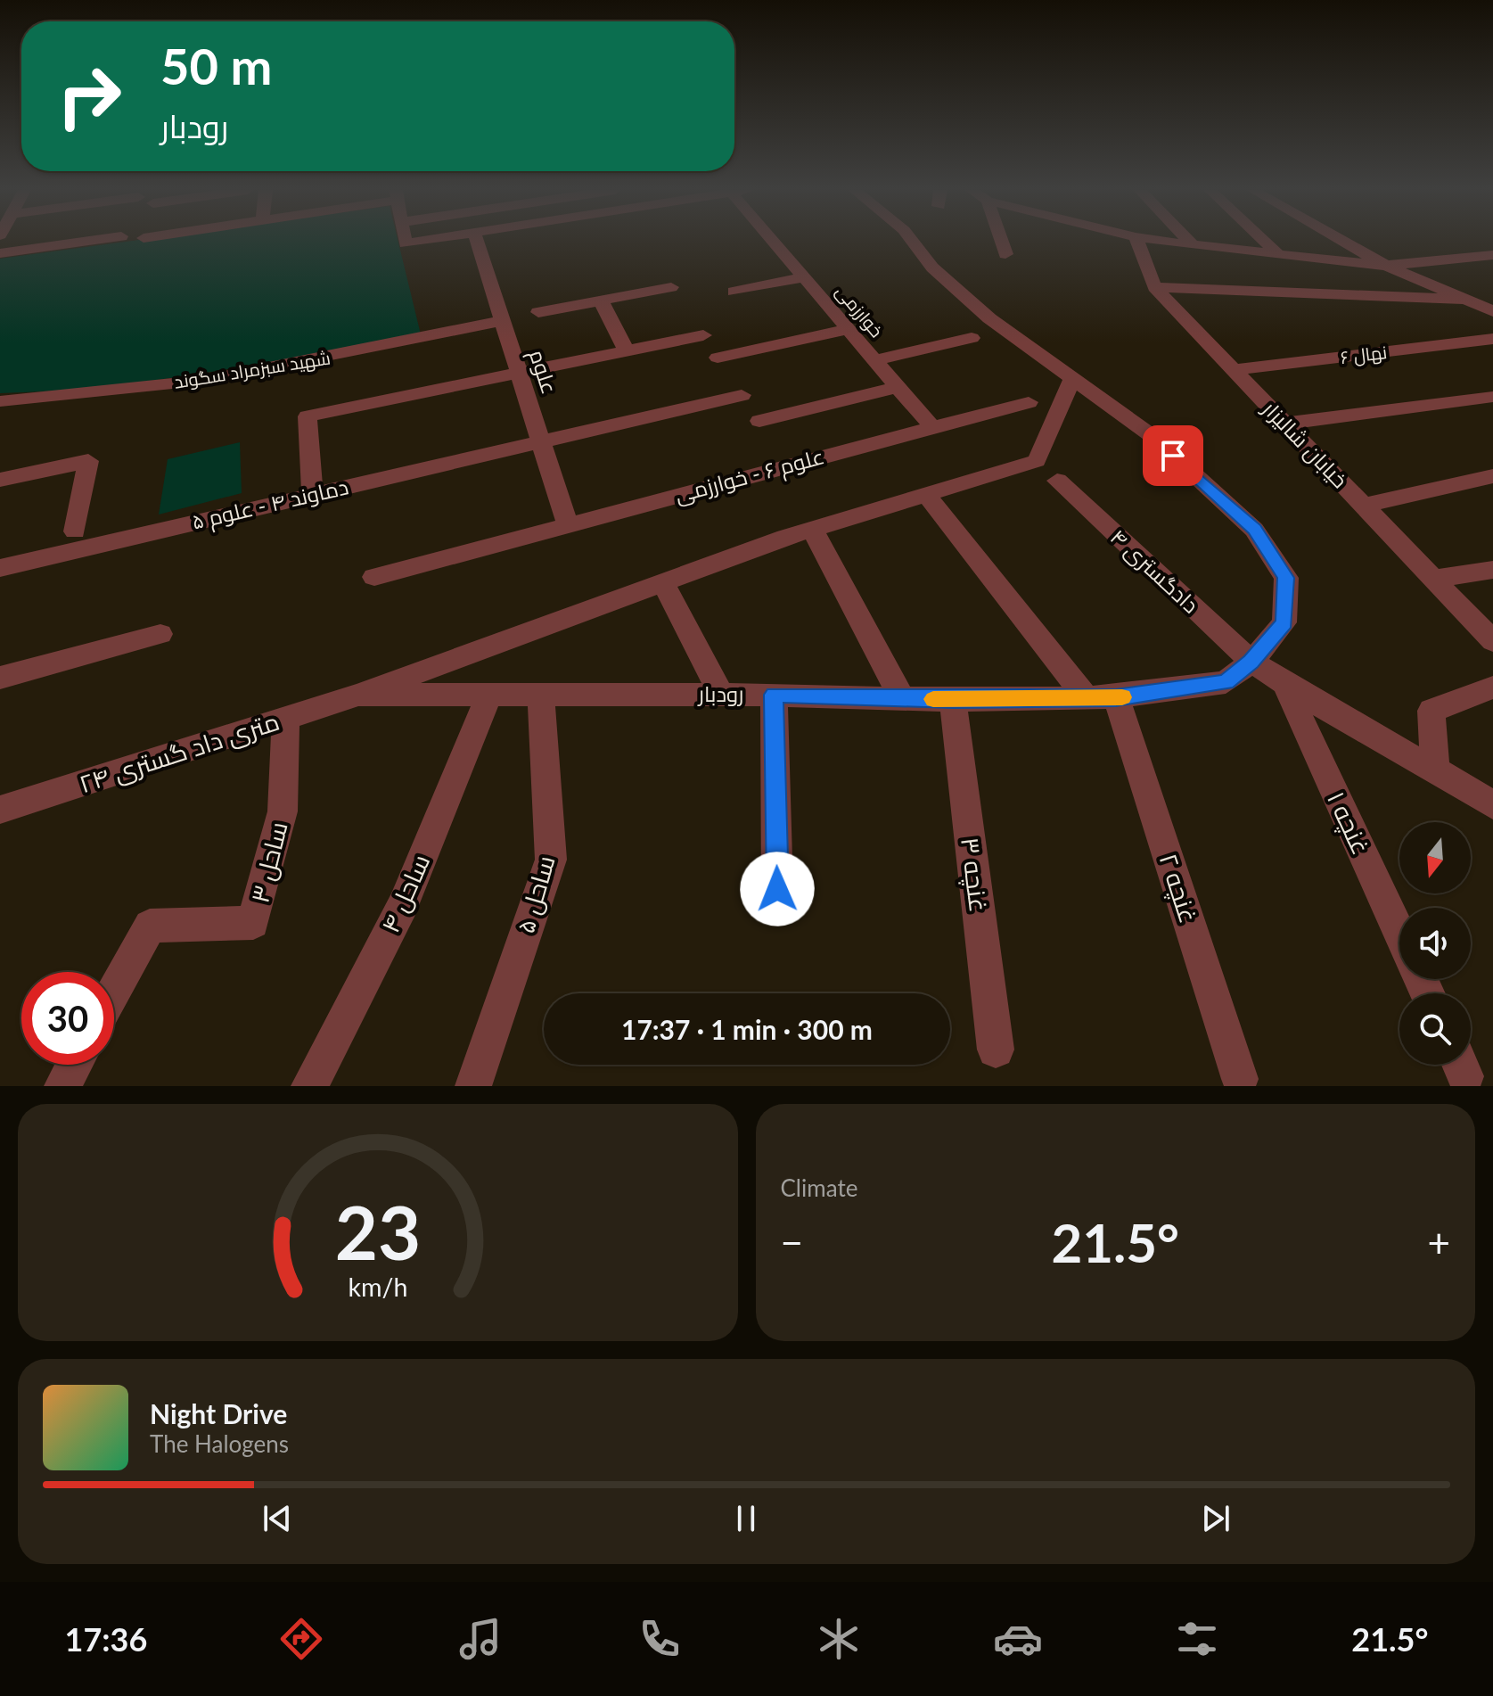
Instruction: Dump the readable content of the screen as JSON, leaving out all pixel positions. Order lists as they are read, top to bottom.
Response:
{
  "streets": {
    "street": [
      "خوارزمی",
      "نهال ۶",
      "شهید سبزمراد سگوند",
      "علوم",
      "خیابان شالیزار",
      "علوم ۶ - خوارزمی",
      "دماوند ۴ - علوم ۵",
      "دادگستری ۴",
      "رودبار",
      "۲۴ متری داد گستری",
      "غنچه ۱",
      "ساحل ۳",
      "غنچه ۳",
      "غنچه ۲",
      "ساحل ۴",
      "ساحل ۵"
    ]
  },
  "crossings": [
    ["خوارزمی", "علوم ۶ - خوارزمی"],
    ["نهال ۶", "خیابان شالیزار"],
    ["شهید سبزمراد سگوند", "علوم"],
    ["علوم", "علوم ۶ - خوارزمی"],
    ["علوم", "دماوند ۴ - علوم ۵"],
    ["دادگستری ۴", "رودبار"],
    ["دادگستری ۴", "غنچه ۱"],
    ["رودبار", "۲۴ متری داد گستری"],
    ["رودبار", "غنچه ۳"],
    ["رودبار", "غنچه ۲"],
    ["رودبار", "ساحل ۴"],
    ["رودبار", "ساحل ۵"],
    ["۲۴ متری داد گستری", "ساحل ۳"]
  ],
  "north": "bottom",
  "page": {
    "turn": ["50 m", "رودبار"],
    "limit": "30",
    "trip": "17:37 · 1 min · 300 m",
    "tile": "Climate",
    "heat": ["−", "21.5°", "+"],
    "song": ["Night Drive", "The Halogens"],
    "tabs": ["17:36", "21.5°"],
    "gauge": ["23", "km/h"]
  }
}
